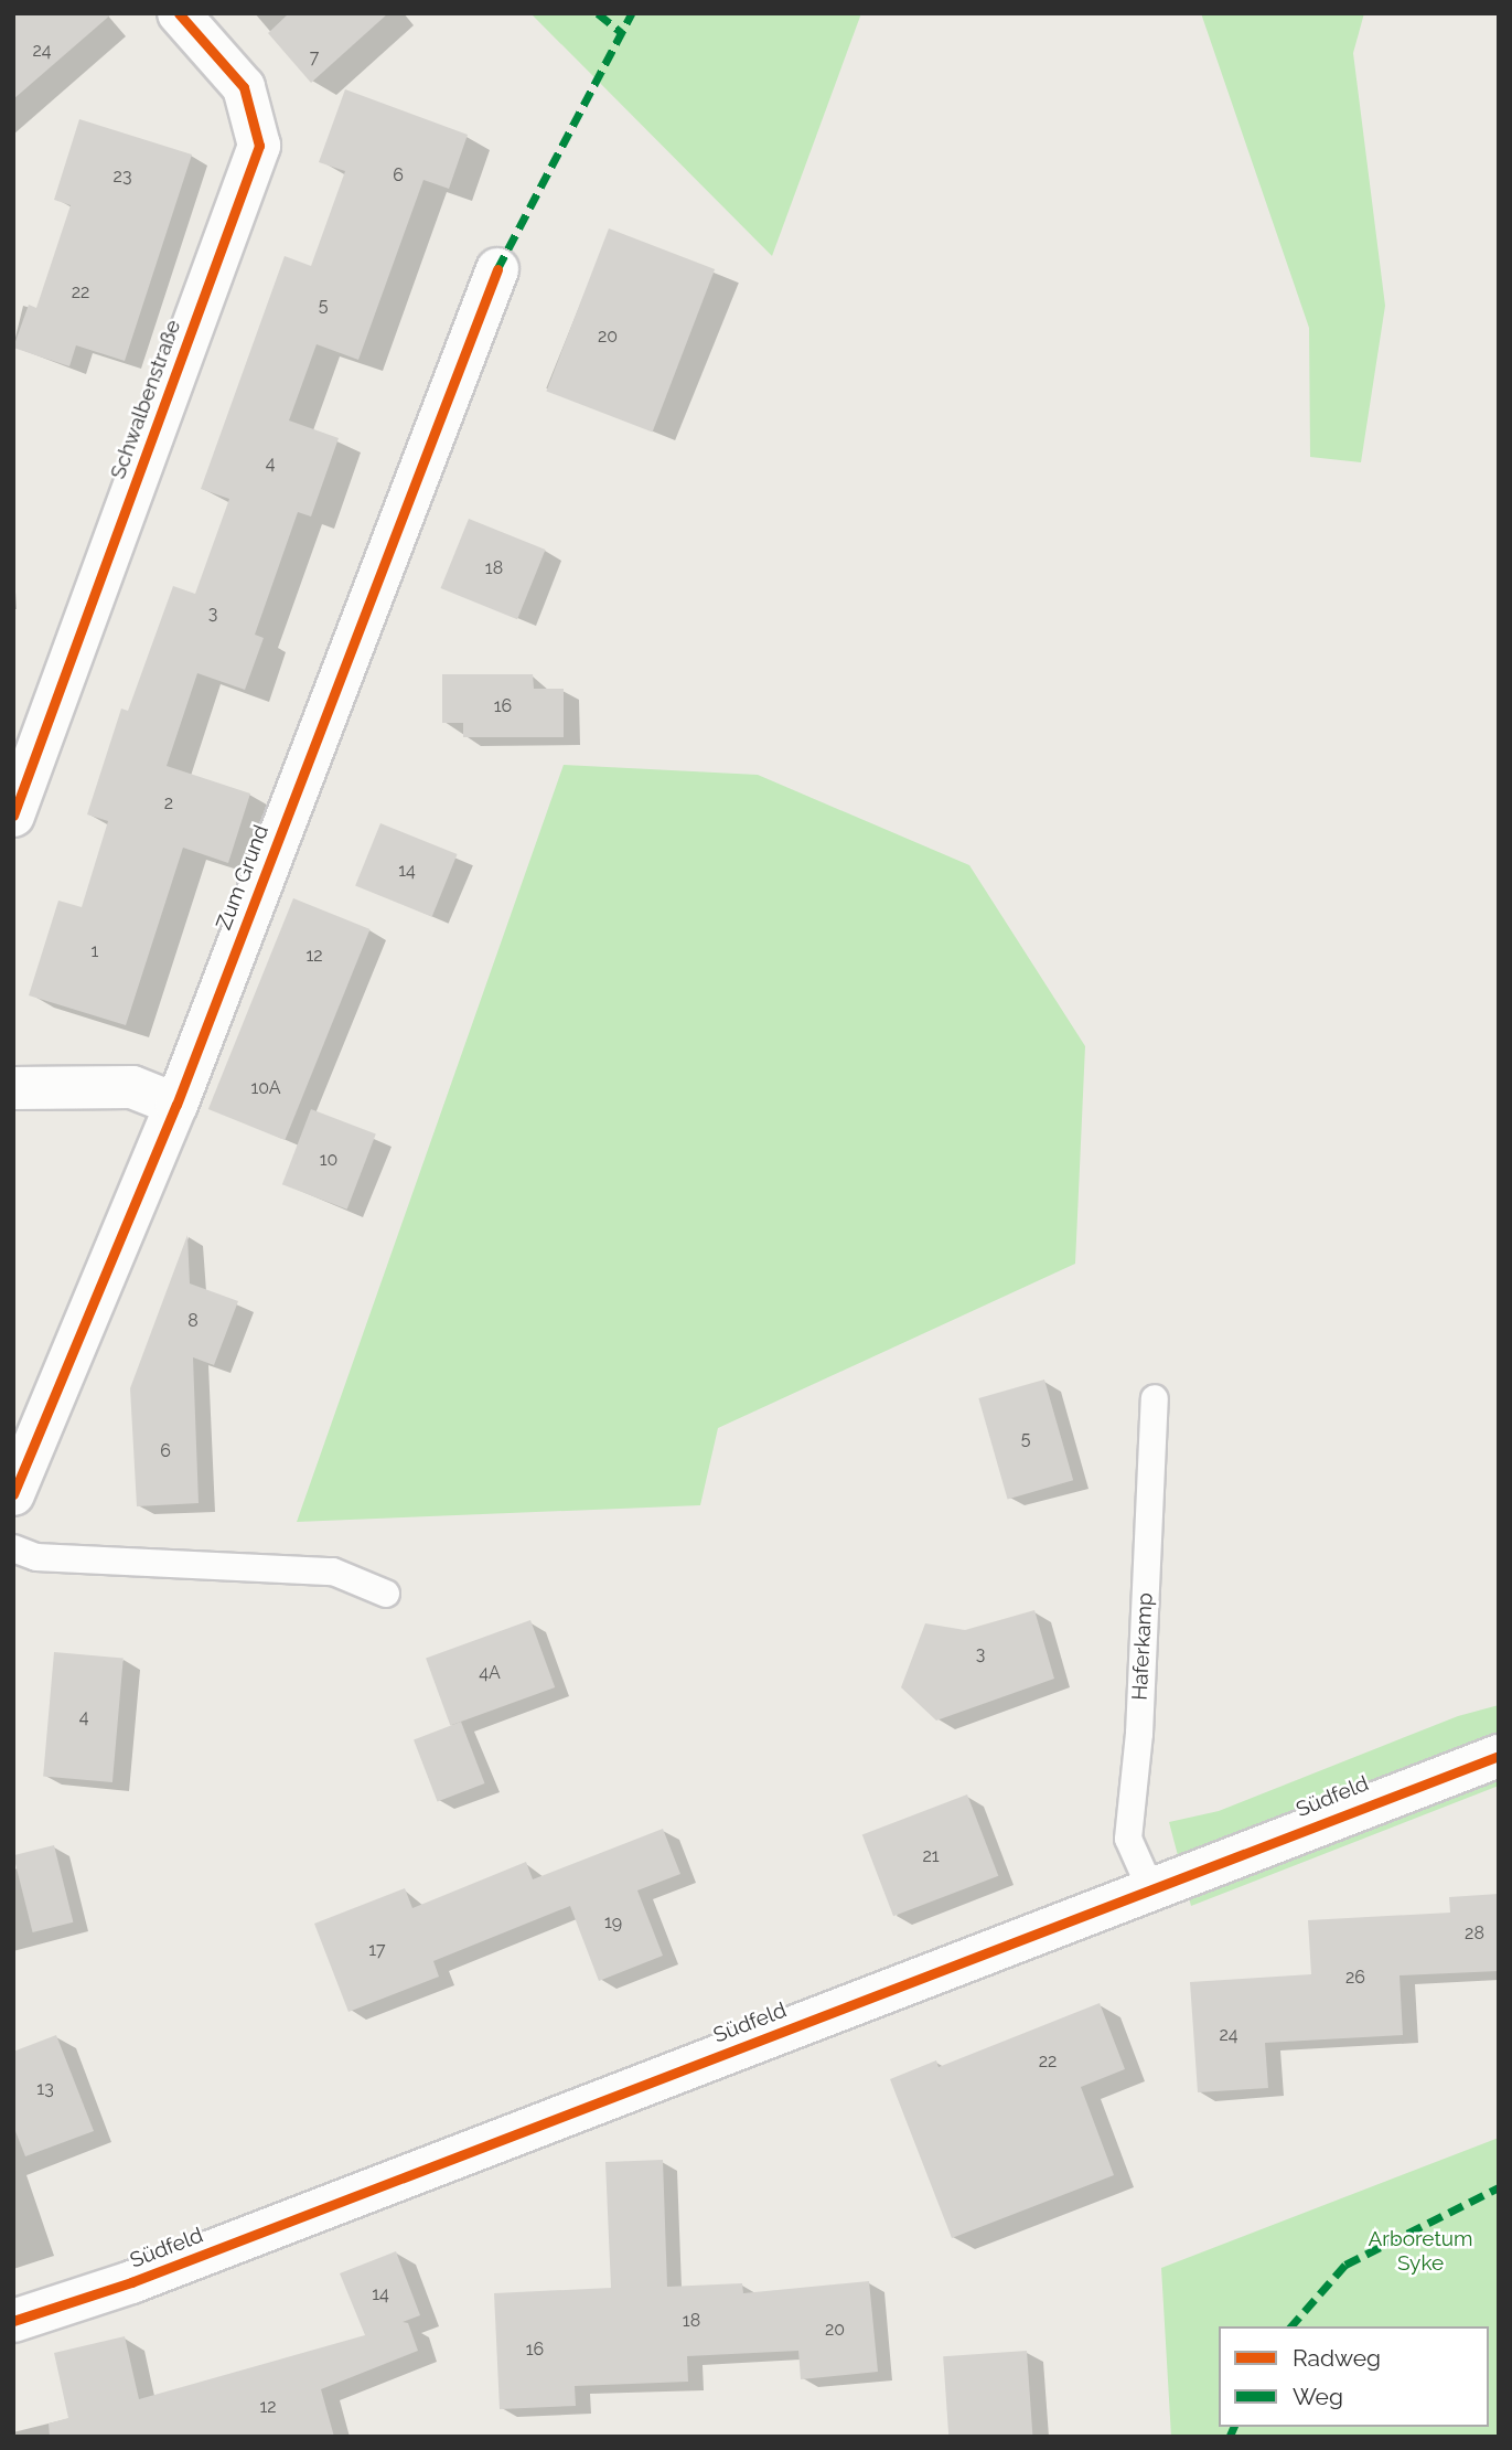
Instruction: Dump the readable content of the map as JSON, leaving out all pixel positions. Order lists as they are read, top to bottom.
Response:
{
  "streets": {
    "street": ["Schwalbenstraße", "Zum Grund", "Südfeld"],
    "lane": ["Haferkamp"]
  },
  "crossings": [
    ["Haferkamp", "Südfeld"]
  ],
  "parks": ["Arboretum Syke"],
  "house_numbers": [
    "24",
    "7",
    "6",
    "23",
    "22",
    "5",
    "20",
    "4",
    "18",
    "3",
    "16",
    "2",
    "14",
    "1",
    "12",
    "10A",
    "10",
    "8",
    "5",
    "6",
    "3",
    "4A",
    "4",
    "21",
    "19",
    "28",
    "17",
    "26",
    "24",
    "22",
    "13",
    "14",
    "18",
    "20",
    "16",
    "12"
  ],
  "legend": ["Radweg", "Weg"]
}
